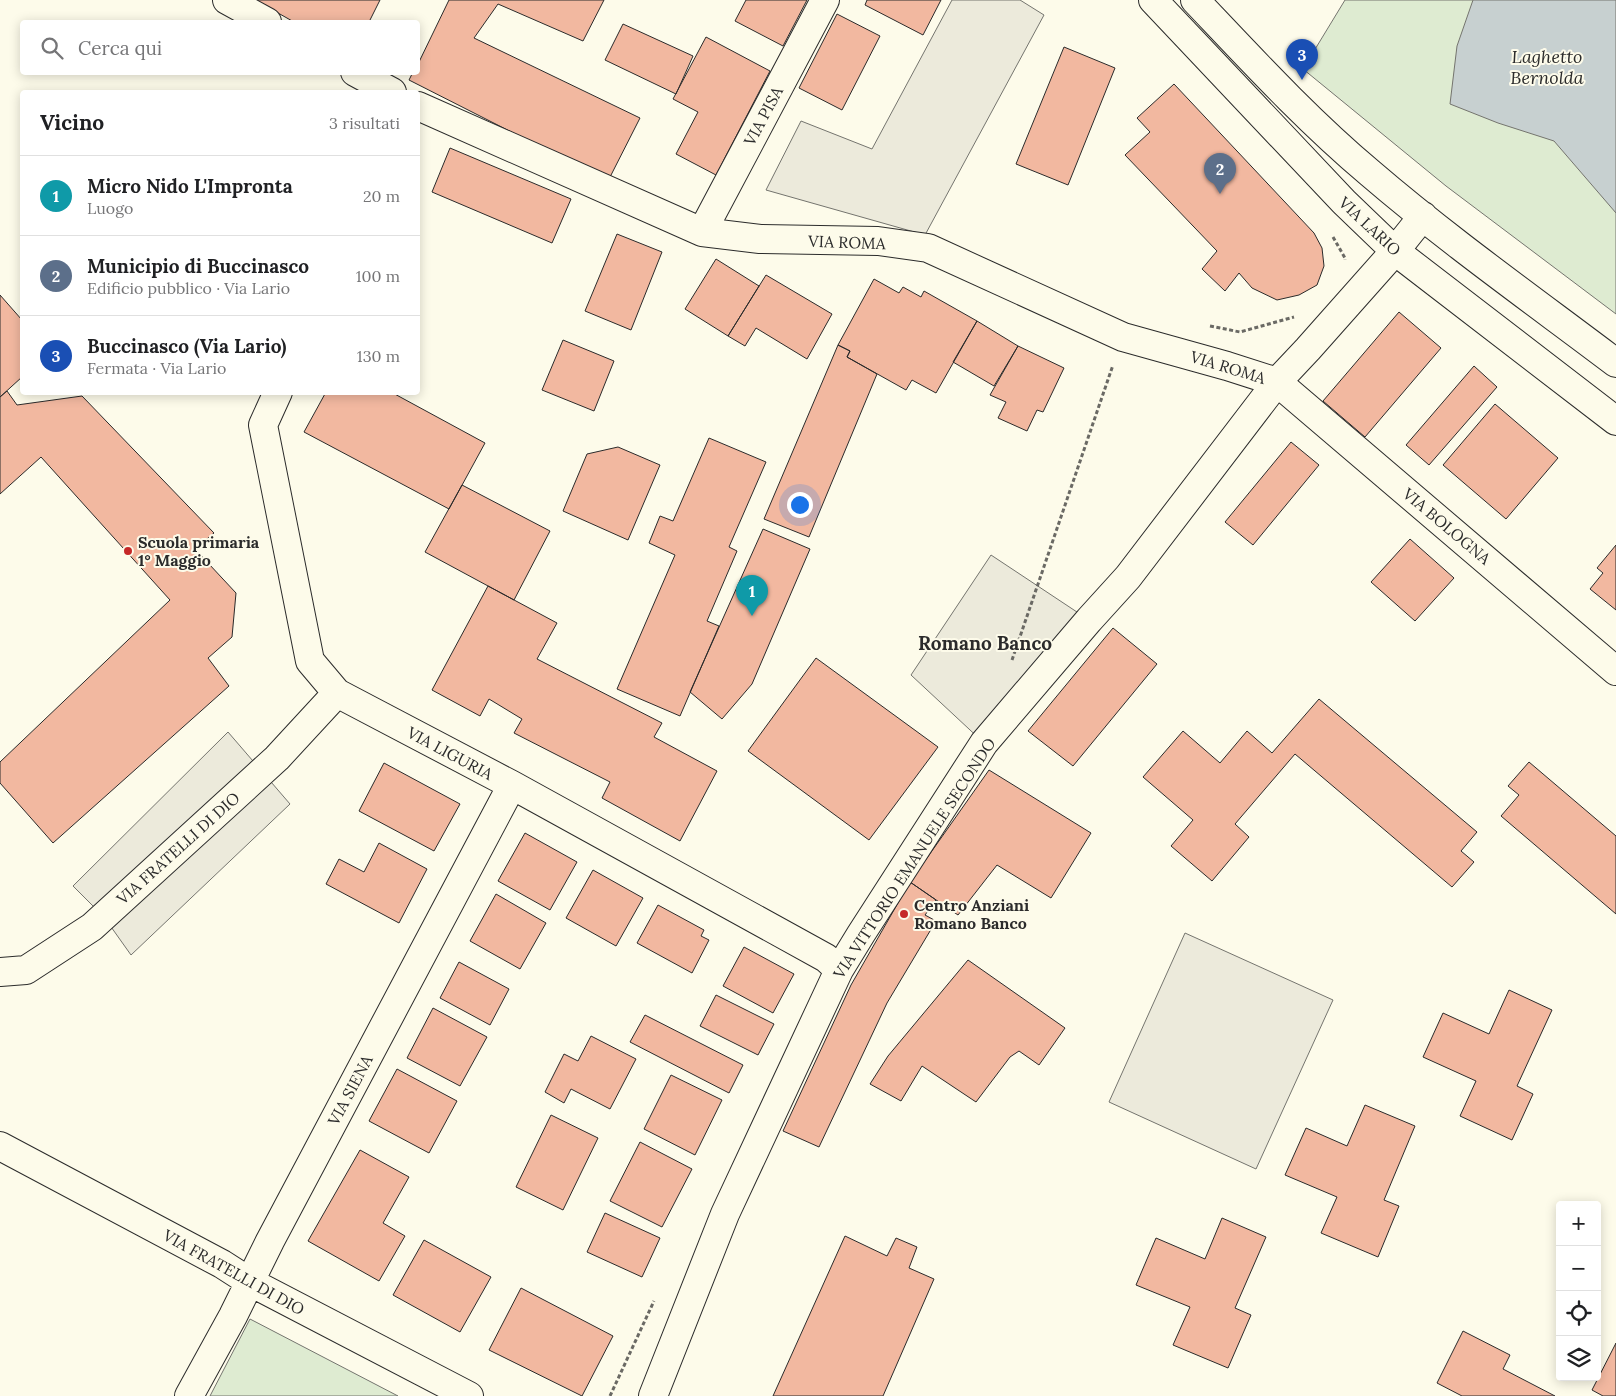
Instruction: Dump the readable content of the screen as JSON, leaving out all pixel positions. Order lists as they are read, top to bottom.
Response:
{
  "streets": {
    "street": [
      "VIA PISA",
      "VIA LARIO",
      "VIA ROMA",
      "VIA BOLOGNA",
      "VIA LIGURIA",
      "VIA FRATELLI DI DIO",
      "VIA VITTORIO EMANUELE SECONDO",
      "VIA SIENA"
    ]
  },
  "crossings": [
    ["VIA PISA", "VIA ROMA"],
    ["VIA LARIO", "VIA VITTORIO EMANUELE SECONDO"],
    ["VIA ROMA", "VIA BOLOGNA"],
    ["VIA ROMA", "VIA VITTORIO EMANUELE SECONDO"],
    ["VIA BOLOGNA", "VIA VITTORIO EMANUELE SECONDO"],
    ["VIA LIGURIA", "VIA FRATELLI DI DIO"],
    ["VIA LIGURIA", "VIA VITTORIO EMANUELE SECONDO"],
    ["VIA LIGURIA", "VIA SIENA"],
    ["VIA FRATELLI DI DIO", "VIA SIENA"]
  ],
  "districts": ["Romano Banco"],
  "water": ["Laghetto Bernolda"],
  "places": ["Scuola primaria 1° Maggio", "Centro Anziani Romano Banco"],
  "page": {
    "search": "Cerca qui",
    "pins": ["3", "2", "1"],
    "heading": ["Vicino", "3 risultati"],
    "list": [
      {
        "mark": "1",
        "name": "Micro Nido L'Impronta",
        "note": "Luogo",
        "value": "20 m"
      },
      {
        "mark": "2",
        "name": "Municipio di Buccinasco",
        "note": "Edificio pubblico · Via Lario",
        "value": "100 m"
      },
      {
        "mark": "3",
        "name": "Buccinasco (Via Lario)",
        "note": "Fermata · Via Lario",
        "value": "130 m"
      }
    ],
    "map_buttons": ["+", "−"]
  }
}
